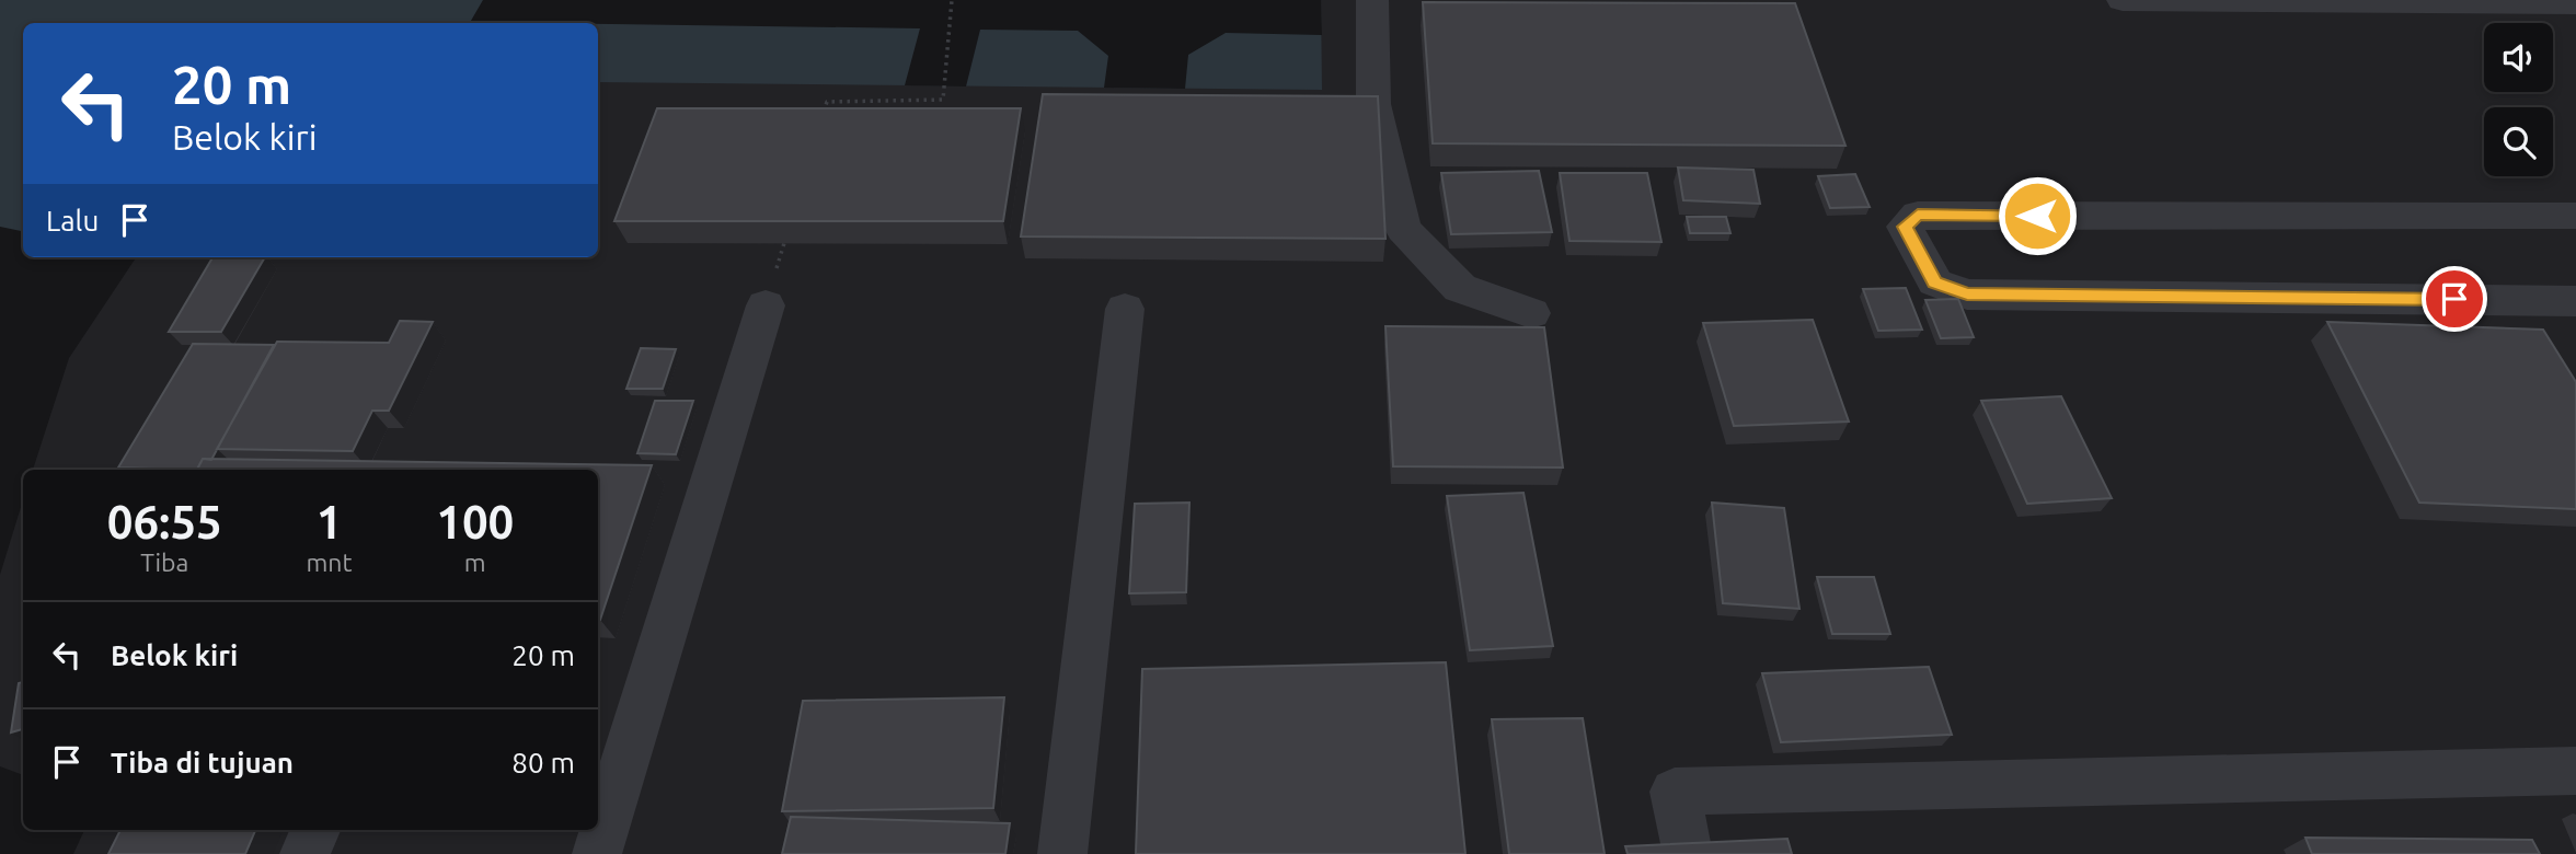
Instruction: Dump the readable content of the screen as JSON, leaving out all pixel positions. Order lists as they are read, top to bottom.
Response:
{
  "page": {
    "turn": ["20 m", "Belok kiri"],
    "then": "Lalu",
    "eta": [
      "06:55",
      "Tiba",
      "1",
      "mnt",
      "100",
      "m"
    ],
    "list": [
      {
        "name": "Belok kiri",
        "value": "20 m"
      },
      {
        "name": "Tiba di tujuan",
        "value": "80 m"
      }
    ]
  }
}
